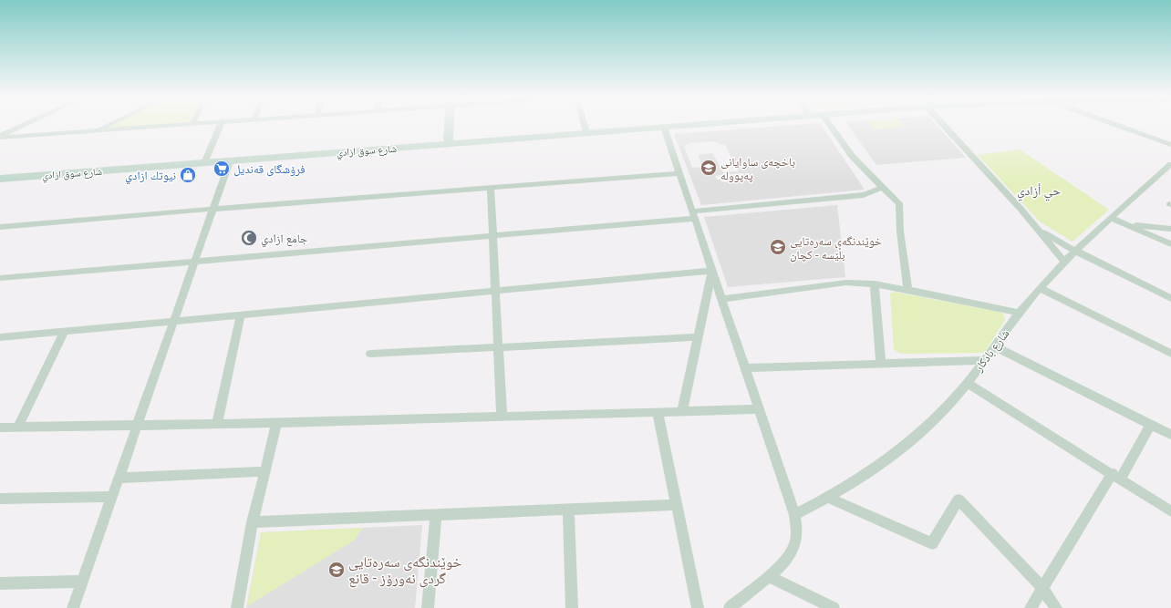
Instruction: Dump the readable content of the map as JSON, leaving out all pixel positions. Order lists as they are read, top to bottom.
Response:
{
  "streets": {
    "street": ["شارع سوق ازادي", "شارع بادكار"]
  },
  "districts": ["حي أزادي"],
  "places": {
    "school or university": ["باخچەی ساوایانی پەپوولە", "خوێندنگەی سەرەتایی بڵێسە - کچان", "خوێندنگەی سەرەتایی گردی نەورۆز - قانع"],
    "supermarket": ["فرۆشگای قەندیل"],
    "shop": ["نيوتك ازادي"],
    "mosque": ["جامع ازادي"]
  }
}
